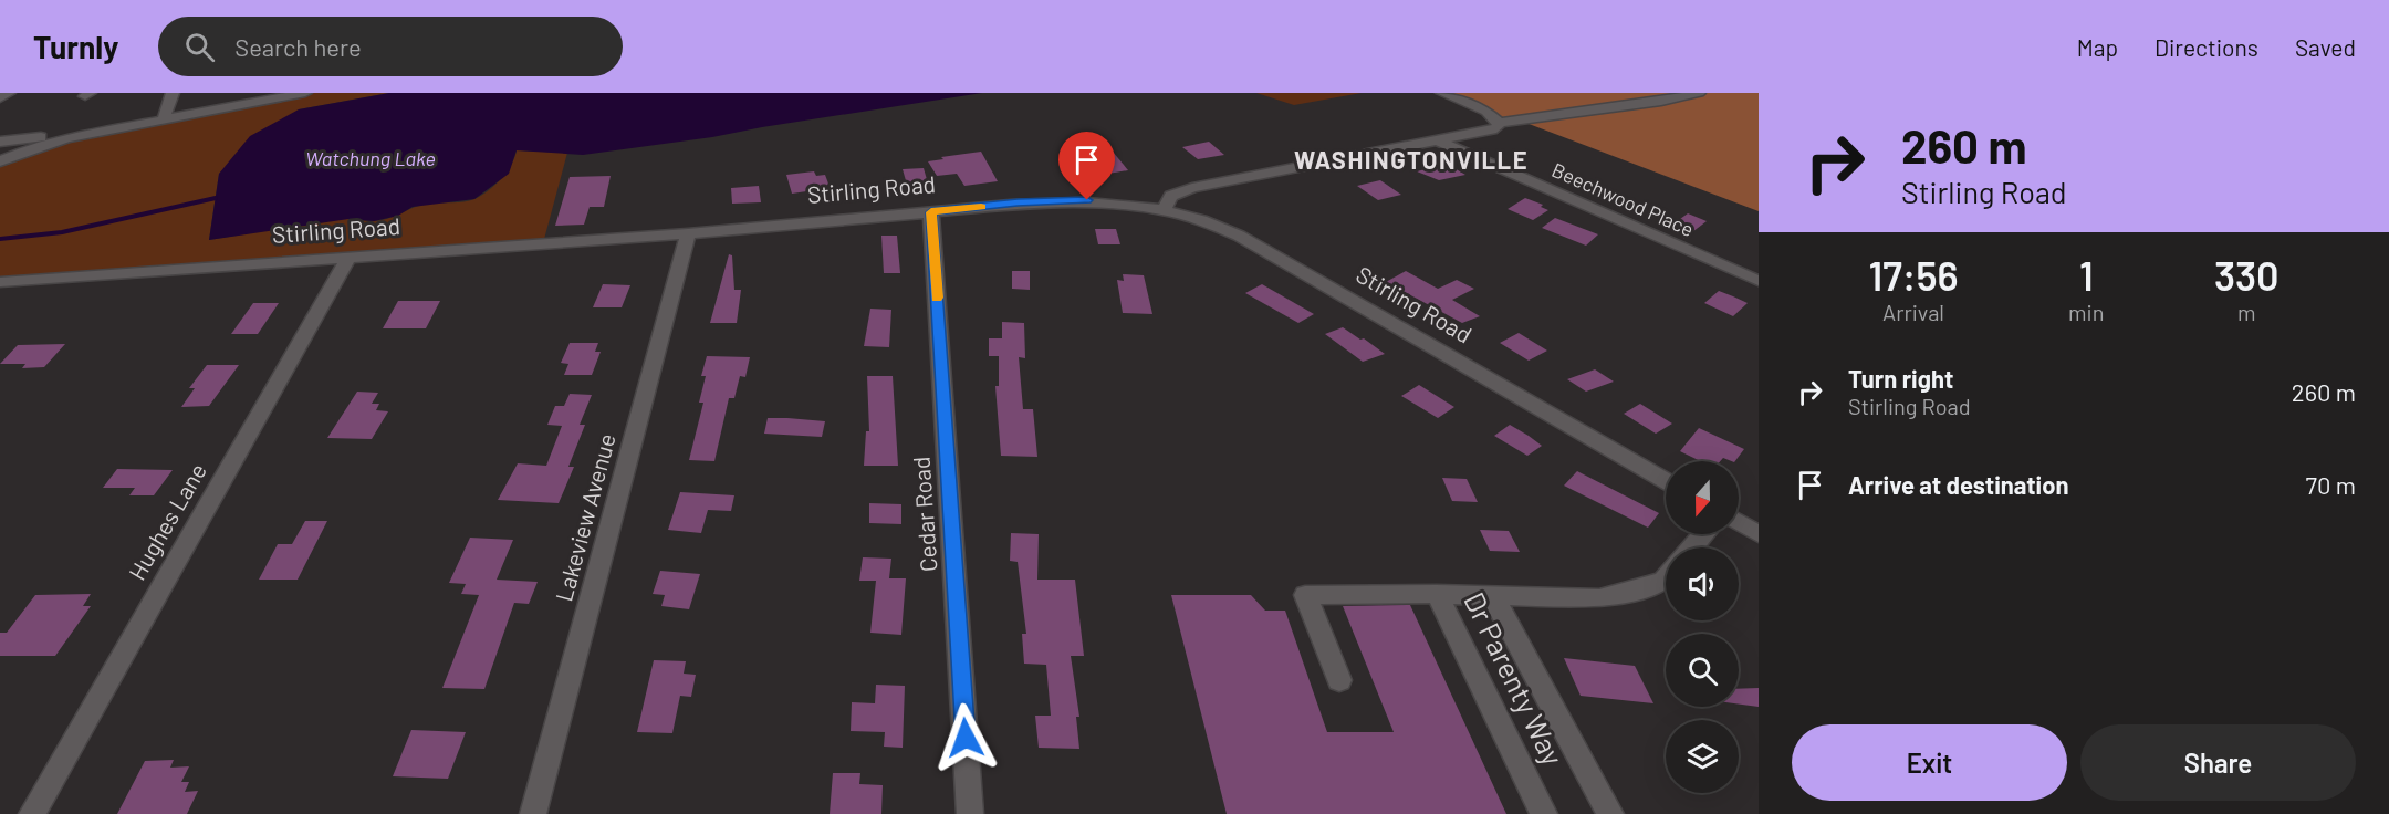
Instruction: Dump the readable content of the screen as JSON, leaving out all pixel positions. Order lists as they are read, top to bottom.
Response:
{
  "streets": {
    "street": [
      "Stirling Road",
      "Beechwood Place",
      "Cedar Road",
      "Lakeview Avenue",
      "Hughes Lane",
      "Dr Parenty Way"
    ]
  },
  "crossings": [
    ["Stirling Road", "Cedar Road"],
    ["Stirling Road", "Lakeview Avenue"],
    ["Stirling Road", "Hughes Lane"]
  ],
  "districts": ["WASHINGTONVILLE"],
  "water": ["Watchung Lake"],
  "north": "bottom",
  "page": {
    "header": "Turnly",
    "search": "Search here",
    "nav": ["Map", "Directions", "Saved"],
    "turn": ["260 m", "Stirling Road"],
    "eta": [
      "17:56",
      "Arrival",
      "1",
      "min",
      "330",
      "m"
    ],
    "list": [
      {
        "name": "Turn right",
        "note": "Stirling Road",
        "value": "260 m"
      },
      {
        "name": "Arrive at destination",
        "value": "70 m"
      }
    ],
    "buttons": ["Exit", "Share"]
  }
}
